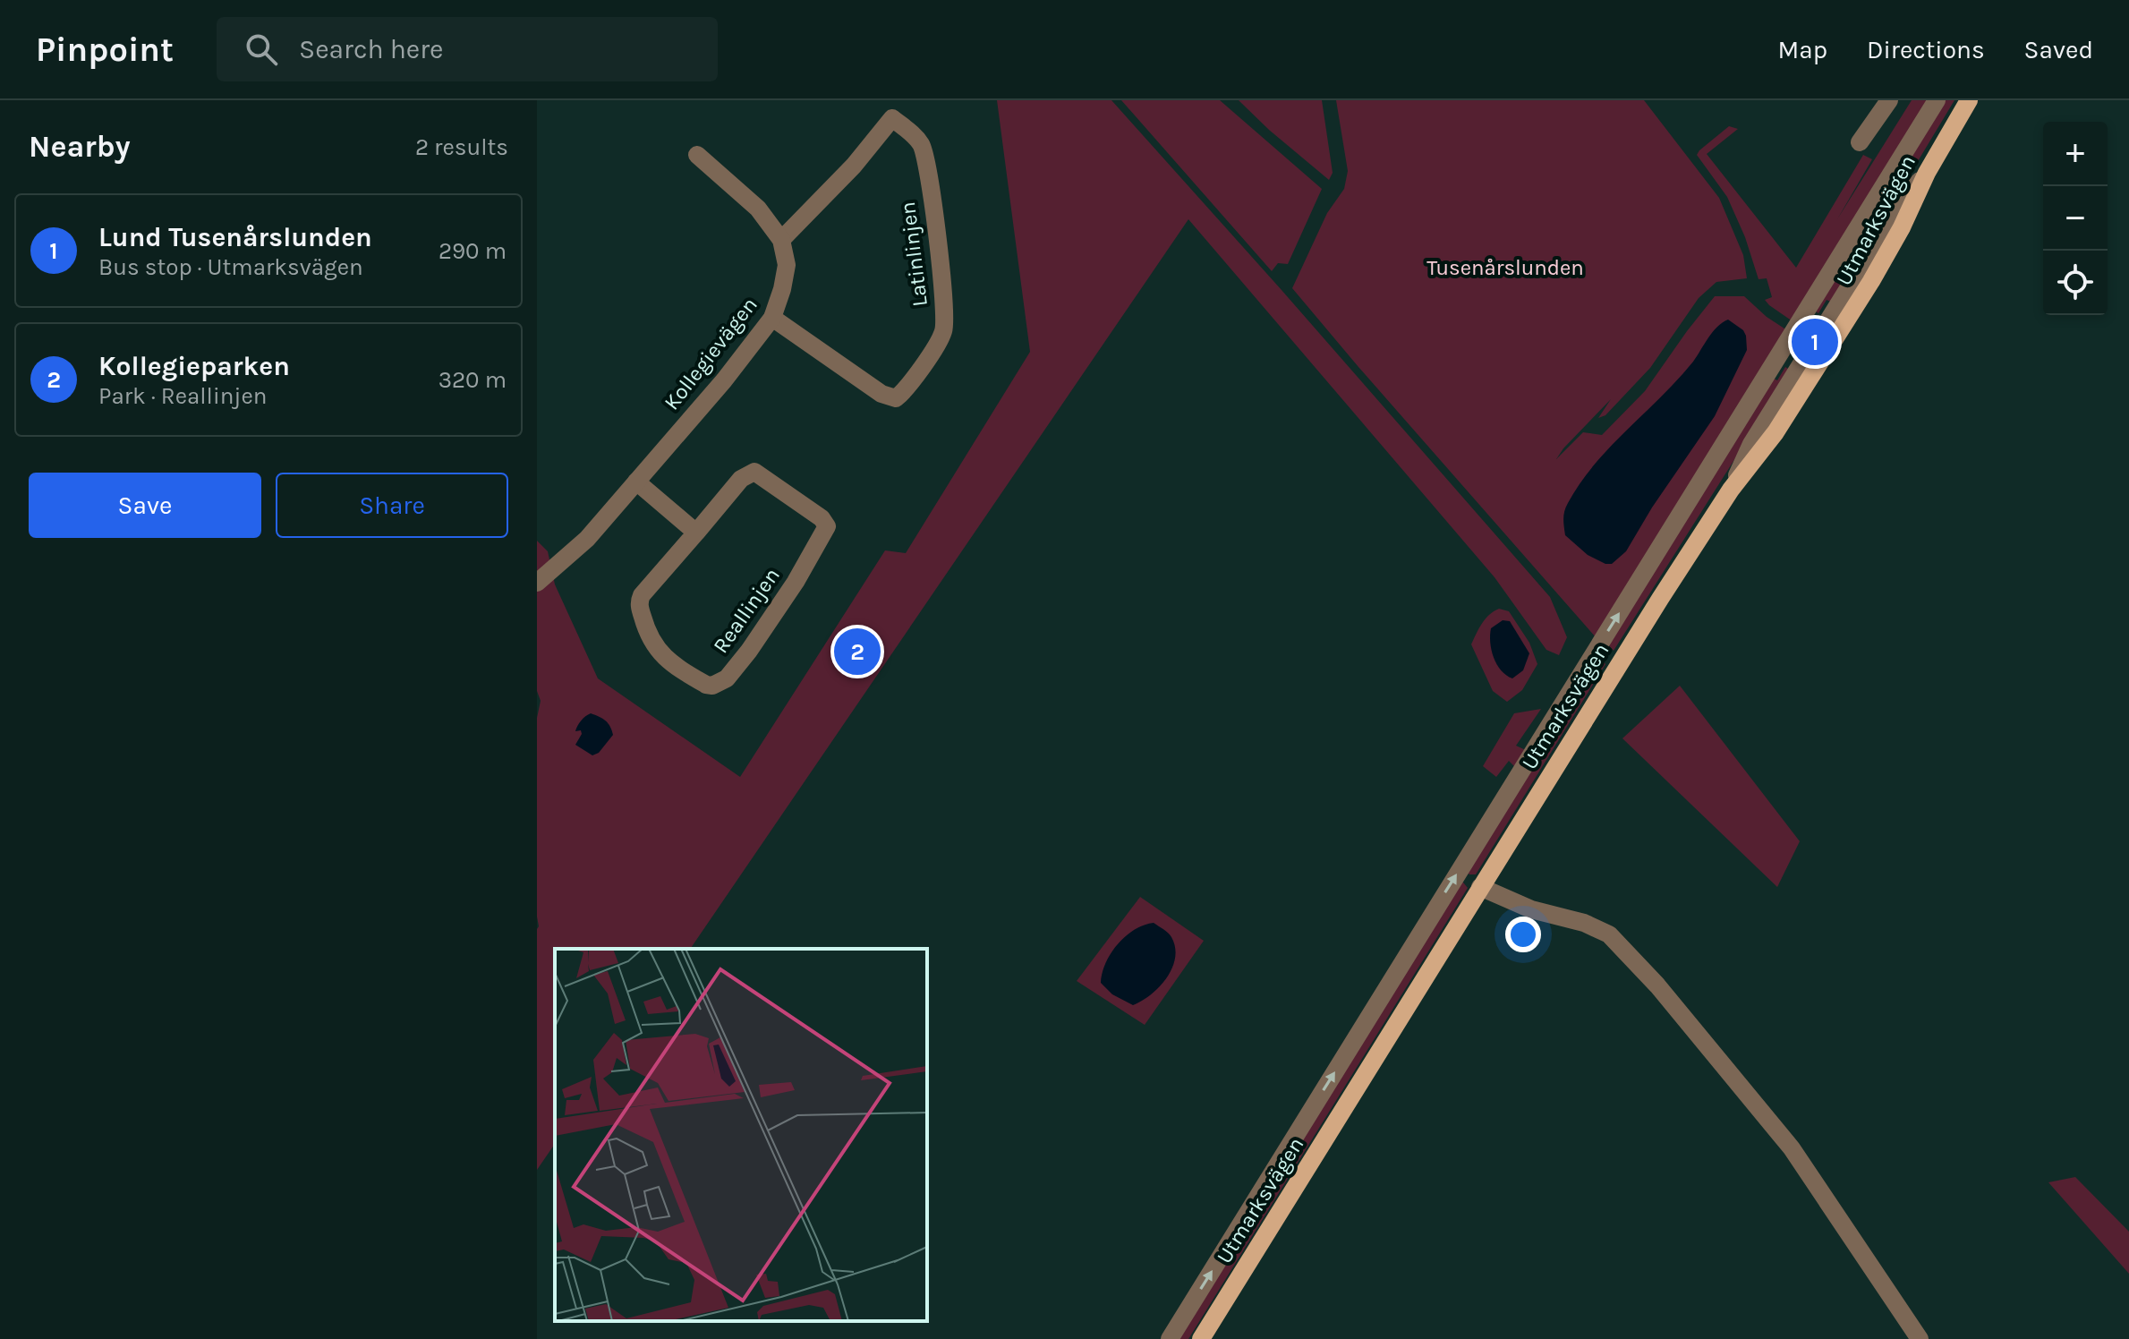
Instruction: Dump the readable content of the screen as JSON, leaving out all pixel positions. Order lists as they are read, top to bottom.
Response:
{
  "streets": {
    "main road": ["Utmarksvägen"],
    "street": ["Latinlinjen", "Kollegievägen", "Reallinjen"]
  },
  "crossings": [
    ["Latinlinjen", "Kollegievägen"]
  ],
  "parks": ["Tusenårslunden"],
  "page": {
    "header": "Pinpoint",
    "search": "Search here",
    "nav": ["Map", "Directions", "Saved"],
    "heading": ["Nearby", "2 results"],
    "map_buttons": ["+", "−"],
    "list": [
      {
        "mark": "1",
        "name": "Lund Tusenårslunden",
        "note": "Bus stop · Utmarksvägen",
        "value": "290 m"
      },
      {
        "mark": "2",
        "name": "Kollegieparken",
        "note": "Park · Reallinjen",
        "value": "320 m"
      }
    ],
    "pins": ["1", "2"],
    "buttons": ["Save", "Share"]
  }
}
